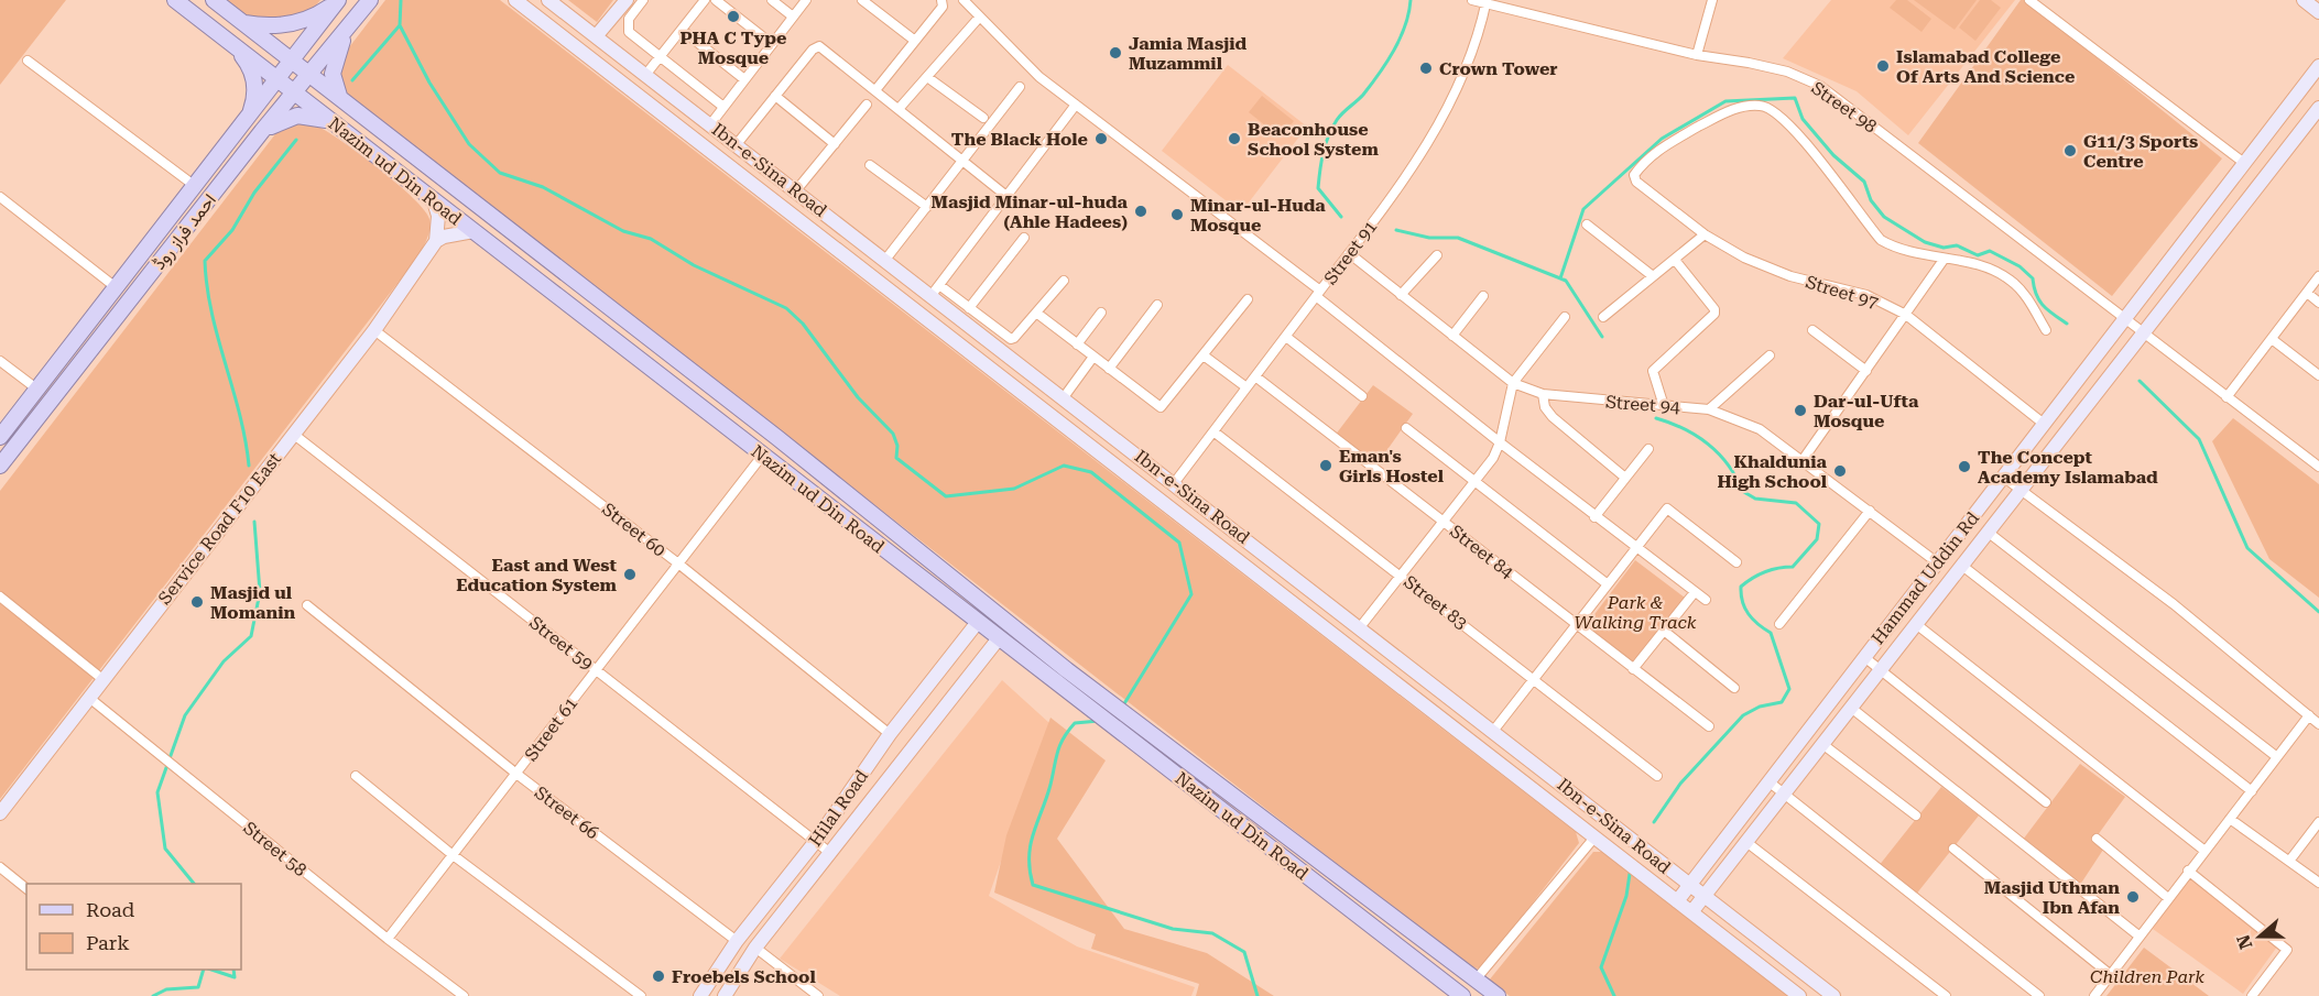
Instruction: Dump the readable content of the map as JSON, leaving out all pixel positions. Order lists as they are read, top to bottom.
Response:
{
  "streets": {
    "main road": ["Nazim ud Din Road", "احمد فراز روڈ"],
    "street": [
      "Street 98",
      "Ibn-e-Sina Road",
      "Street 91",
      "Street 97",
      "Street 94",
      "Service Road F10 East",
      "Street 60",
      "Street 84",
      "Hammad Uddin Rd",
      "Street 83",
      "Street 59",
      "Street 61",
      "Hilal Road",
      "Street 66",
      "Street 58"
    ]
  },
  "crossings": [
    ["Street 98", "Street 91"],
    ["Street 98", "Hammad Uddin Rd"],
    ["Ibn-e-Sina Road", "Street 91"],
    ["Ibn-e-Sina Road", "Hammad Uddin Rd"],
    ["Nazim ud Din Road", "احمد فراز روڈ"],
    ["Nazim ud Din Road", "Street 61"],
    ["Nazim ud Din Road", "Hilal Road"],
    ["Street 91", "Street 94"],
    ["Street 91", "Street 84"],
    ["Street 91", "Street 83"],
    ["Street 97", "Hammad Uddin Rd"],
    ["Street 94", "Hammad Uddin Rd"],
    ["Service Road F10 East", "Street 60"],
    ["Service Road F10 East", "Street 59"],
    ["Service Road F10 East", "Street 58"],
    ["Street 60", "Street 61"],
    ["Street 60", "Hilal Road"],
    ["Street 59", "Street 61"],
    ["Street 59", "Hilal Road"],
    ["Street 61", "Street 66"],
    ["Street 61", "Street 58"],
    ["Hilal Road", "Street 66"]
  ],
  "parks": ["Park & Walking Track", "Children Park"],
  "places": [
    "PHA C Type Mosque",
    "Jamia Masjid Muzammil",
    "Islamabad College Of Arts And Science",
    "Crown Tower",
    "The Black Hole",
    "Beaconhouse School System",
    "G11/3 Sports Centre",
    "Masjid Minar-ul-huda (Ahle Hadees)",
    "Minar-ul-Huda Mosque",
    "Dar-ul-Ufta Mosque",
    "Eman's Girls Hostel",
    "The Concept Academy Islamabad",
    "Khaldunia High School",
    "East and West Education System",
    "Masjid ul Momanin",
    "Masjid Uthman Ibn Afan",
    "Froebels School"
  ],
  "legend": ["Road", "Park"],
  "north": "left"
}
